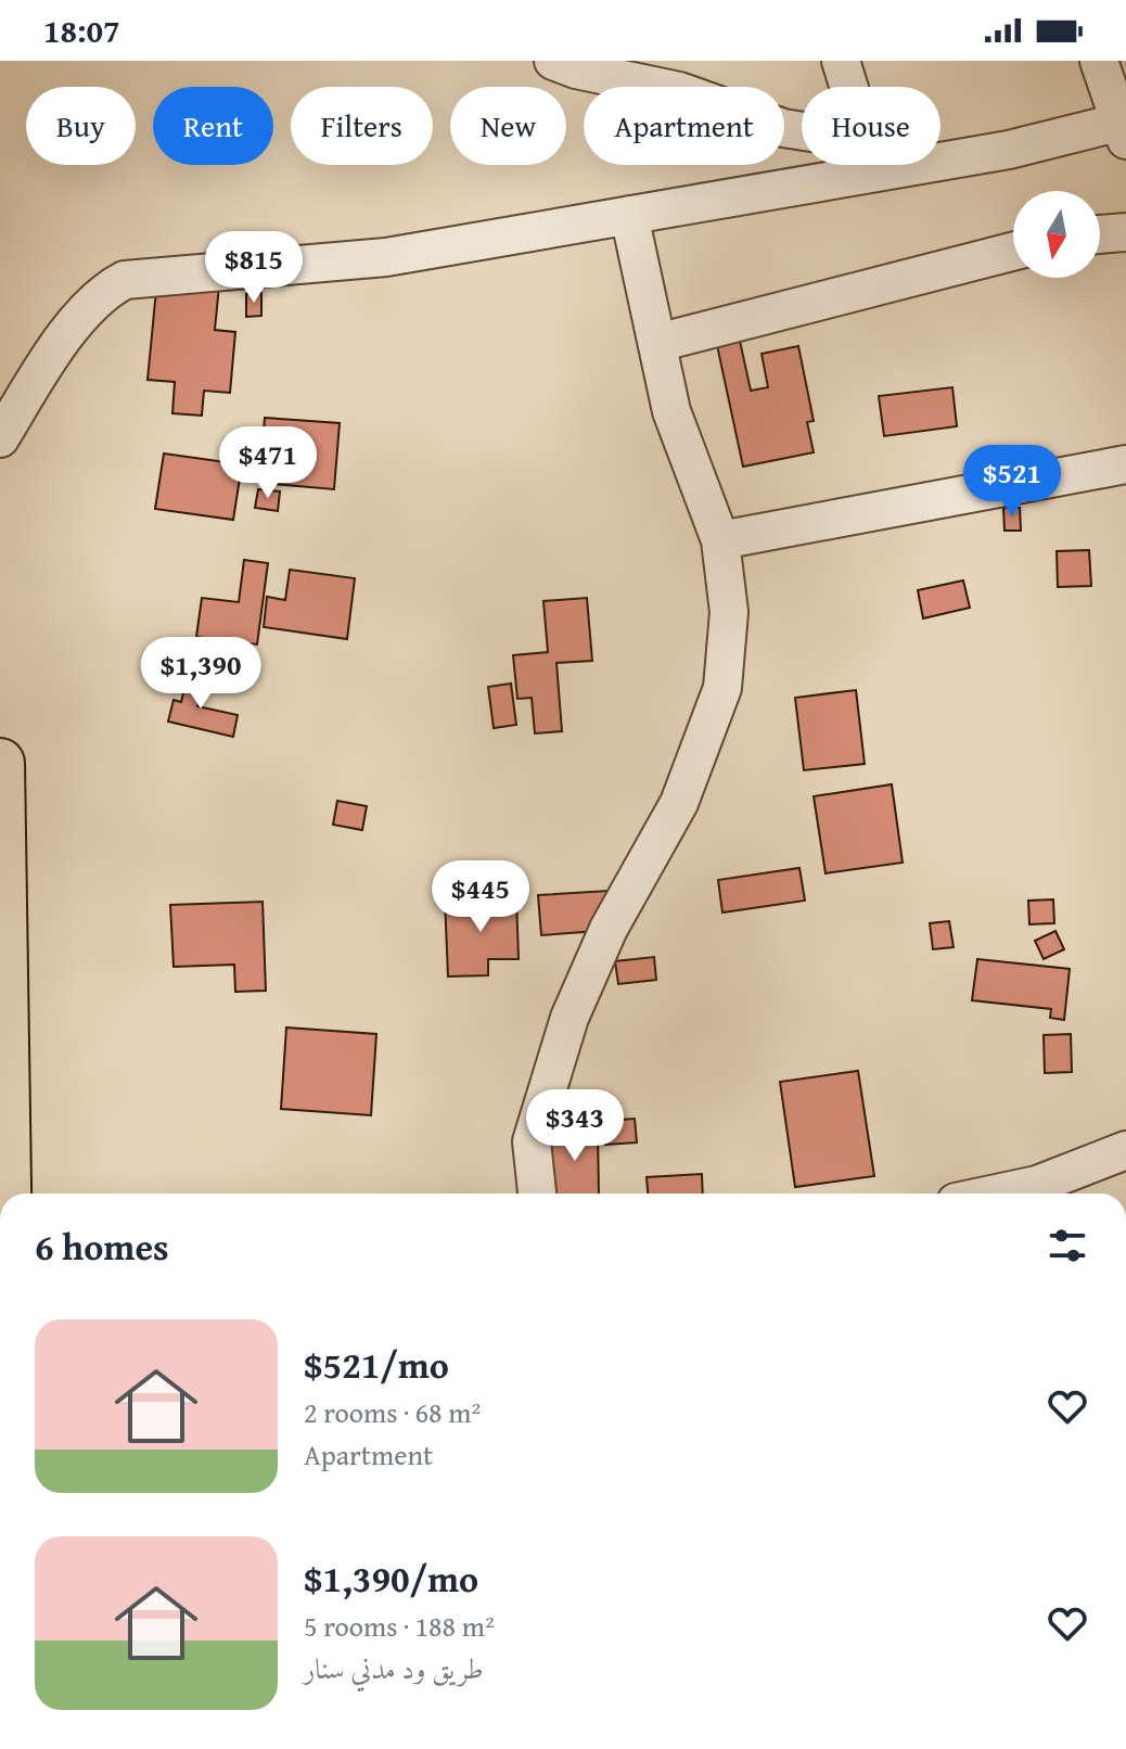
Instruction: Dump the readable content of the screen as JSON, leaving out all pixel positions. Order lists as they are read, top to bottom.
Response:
{
  "north": "bottom",
  "page": {
    "status": "18:07",
    "chip": [
      "Buy",
      "Rent",
      "Filters",
      "New",
      "Apartment",
      "House"
    ],
    "price": [
      "$815",
      "$471",
      "$521",
      "$1,390",
      "$445",
      "$343"
    ],
    "heading": "6 homes",
    "list": [
      {
        "name": "$521/mo",
        "note": "2 rooms · 68 m² · Apartment"
      },
      {
        "name": "$1,390/mo",
        "note": "5 rooms · 188 m² · طريق ود مدني سنار"
      }
    ]
  }
}
